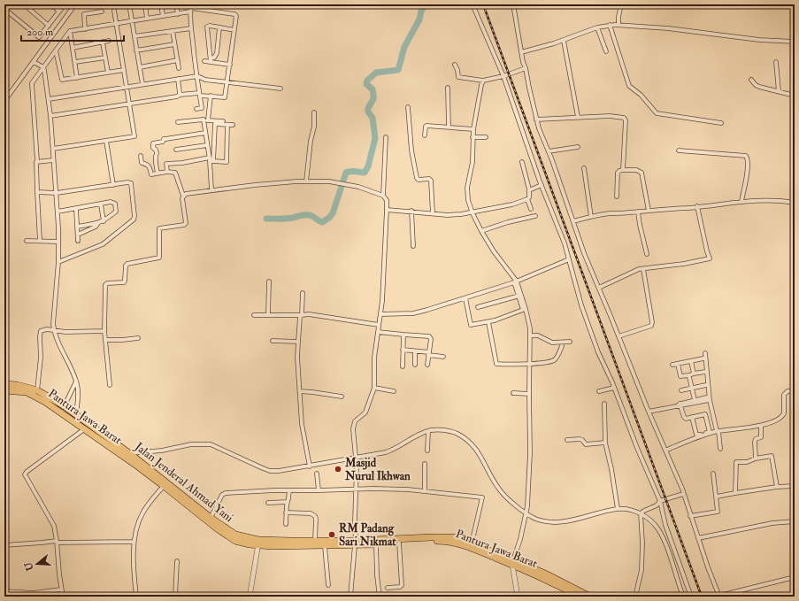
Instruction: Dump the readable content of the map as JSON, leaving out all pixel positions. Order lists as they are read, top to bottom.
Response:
{
  "streets": {
    "highway": ["Pantura Jawa Barat", "Jalan Jenderal Ahmad Yani"]
  },
  "crossings": [
    ["Pantura Jawa Barat", "Jalan Jenderal Ahmad Yani"]
  ],
  "places": ["Masjid Nurul Ikhwan", "RM Padang Sari Nikmat"],
  "scale_bar": "200 m",
  "north": "left"
}
